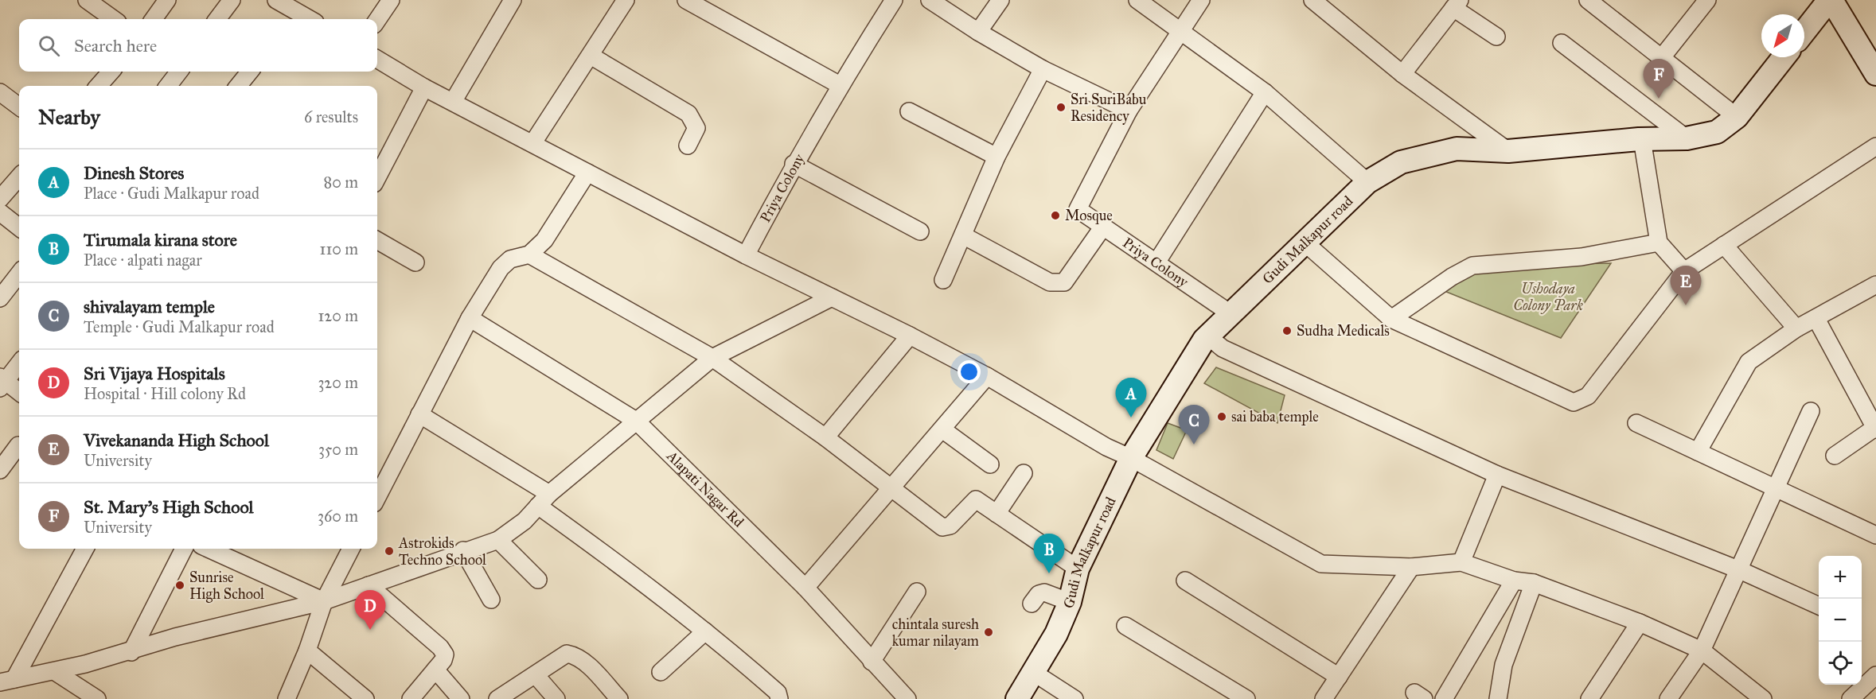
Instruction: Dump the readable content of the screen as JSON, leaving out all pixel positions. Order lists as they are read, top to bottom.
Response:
{
  "streets": {
    "street": ["Priya Colony", "Gudi Malkapur road", "Alapati Nagar Rd"]
  },
  "crossings": [
    ["Priya Colony", "Gudi Malkapur road"]
  ],
  "parks": ["Ushodaya Colony Park"],
  "places": [
    "Sri SuriBabu Residency",
    "Mosque",
    "Sudha Medicals",
    "sai baba temple",
    "Astrokids Techno School",
    "Sunrise High School",
    "chintala suresh kumar nilayam"
  ],
  "north": "bottom left",
  "page": {
    "search": "Search here",
    "pins": [
      "F",
      "E",
      "A",
      "C",
      "B",
      "D"
    ],
    "heading": ["Nearby", "6 results"],
    "list": [
      {
        "mark": "A",
        "name": "Dinesh Stores",
        "note": "Place · Gudi Malkapur road",
        "value": "80 m"
      },
      {
        "mark": "B",
        "name": "Tirumala kirana store",
        "note": "Place · alpati nagar",
        "value": "110 m"
      },
      {
        "mark": "C",
        "name": "shivalayam temple",
        "note": "Temple · Gudi Malkapur road",
        "value": "120 m"
      },
      {
        "mark": "D",
        "name": "Sri Vijaya Hospitals",
        "note": "Hospital · Hill colony Rd",
        "value": "320 m"
      },
      {
        "mark": "E",
        "name": "Vivekananda High School",
        "note": "University",
        "value": "350 m"
      },
      {
        "mark": "F",
        "name": "St. Mary's High School",
        "note": "University",
        "value": "360 m"
      }
    ],
    "map_buttons": ["+", "−"]
  }
}
